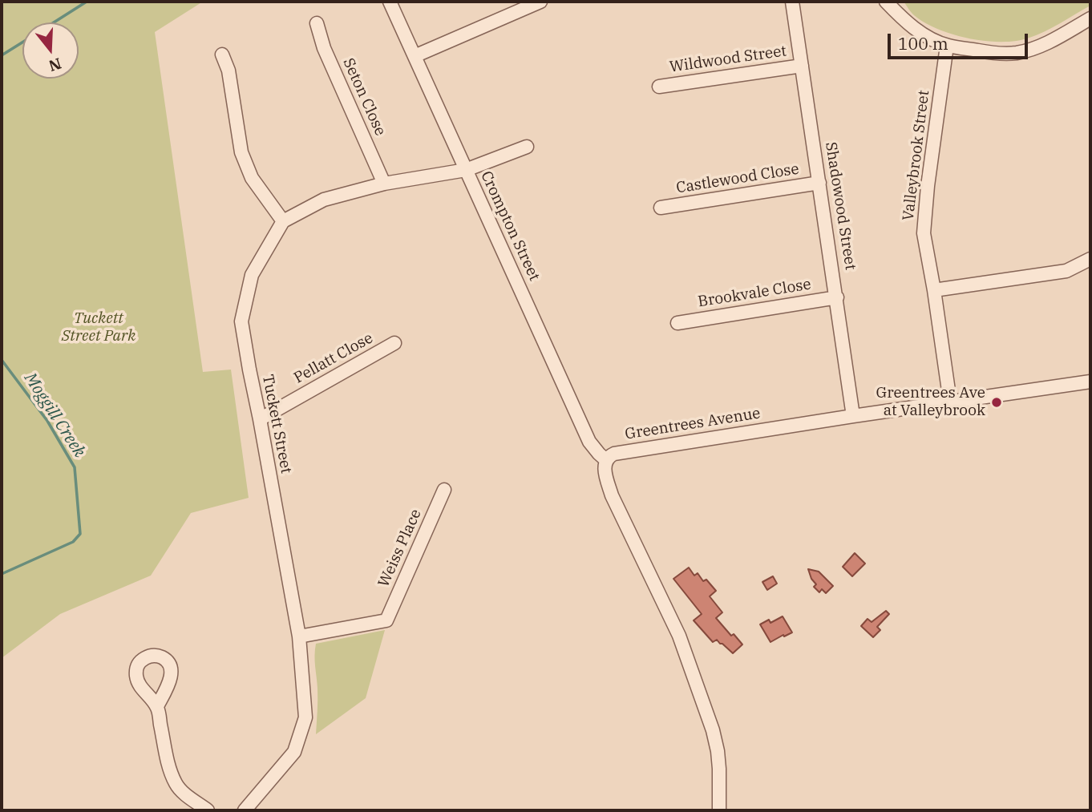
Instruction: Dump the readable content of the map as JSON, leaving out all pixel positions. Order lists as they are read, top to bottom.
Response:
{
  "streets": {
    "street": [
      "Wildwood Street",
      "Seton Close",
      "Valleybrook Street",
      "Castlewood Close",
      "Shadowood Street",
      "Crompton Street",
      "Brookvale Close",
      "Pellatt Close",
      "Tuckett Street",
      "Greentrees Avenue",
      "Weiss Place"
    ]
  },
  "crossings": [
    ["Wildwood Street", "Shadowood Street"],
    ["Valleybrook Street", "Greentrees Avenue"],
    ["Castlewood Close", "Shadowood Street"],
    ["Shadowood Street", "Brookvale Close"],
    ["Shadowood Street", "Greentrees Avenue"],
    ["Crompton Street", "Greentrees Avenue"],
    ["Pellatt Close", "Tuckett Street"],
    ["Tuckett Street", "Weiss Place"]
  ],
  "water": ["Moggill Creek"],
  "parks": ["Tuckett Street Park"],
  "places": ["Greentrees Ave at Valleybrook"],
  "scale_bar": "100 m",
  "north": "bottom"
}
